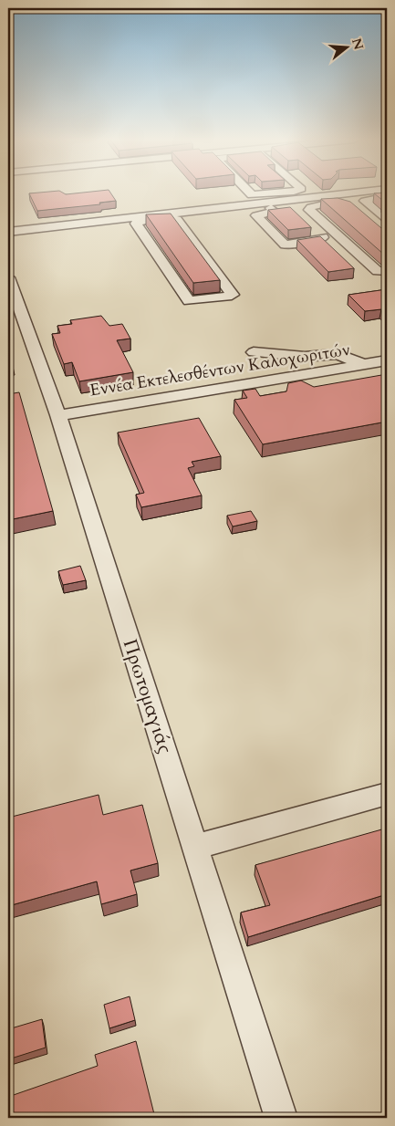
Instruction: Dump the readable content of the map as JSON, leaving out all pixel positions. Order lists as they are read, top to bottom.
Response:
{
  "streets": {
    "street": ["Εννέα Εκτελεσθέντων Καλοχωριτών", "Πρωτομαγιάς"]
  },
  "crossings": [
    ["Εννέα Εκτελεσθέντων Καλοχωριτών", "Πρωτομαγιάς"]
  ],
  "north": "right"
}
